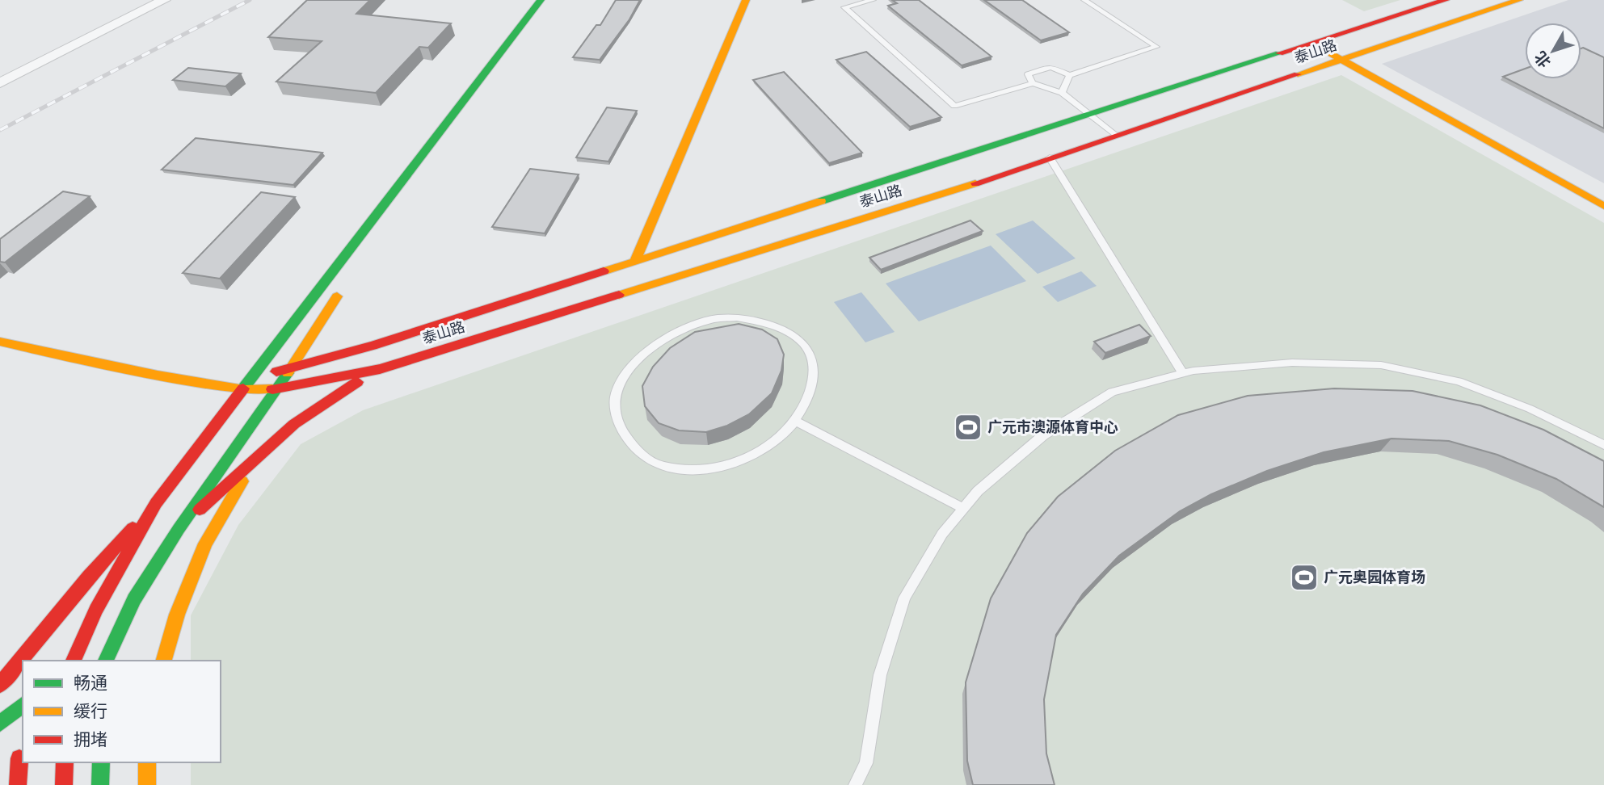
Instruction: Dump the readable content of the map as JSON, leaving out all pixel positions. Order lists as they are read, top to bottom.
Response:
{
  "streets": {
    "main road": ["泰山路"]
  },
  "places": {
    "sports": ["广元市澳源体育中心", "广元奥园体育场"]
  },
  "legend": ["畅通", "缓行", "拥堵"],
  "north": "bottom left"
}
